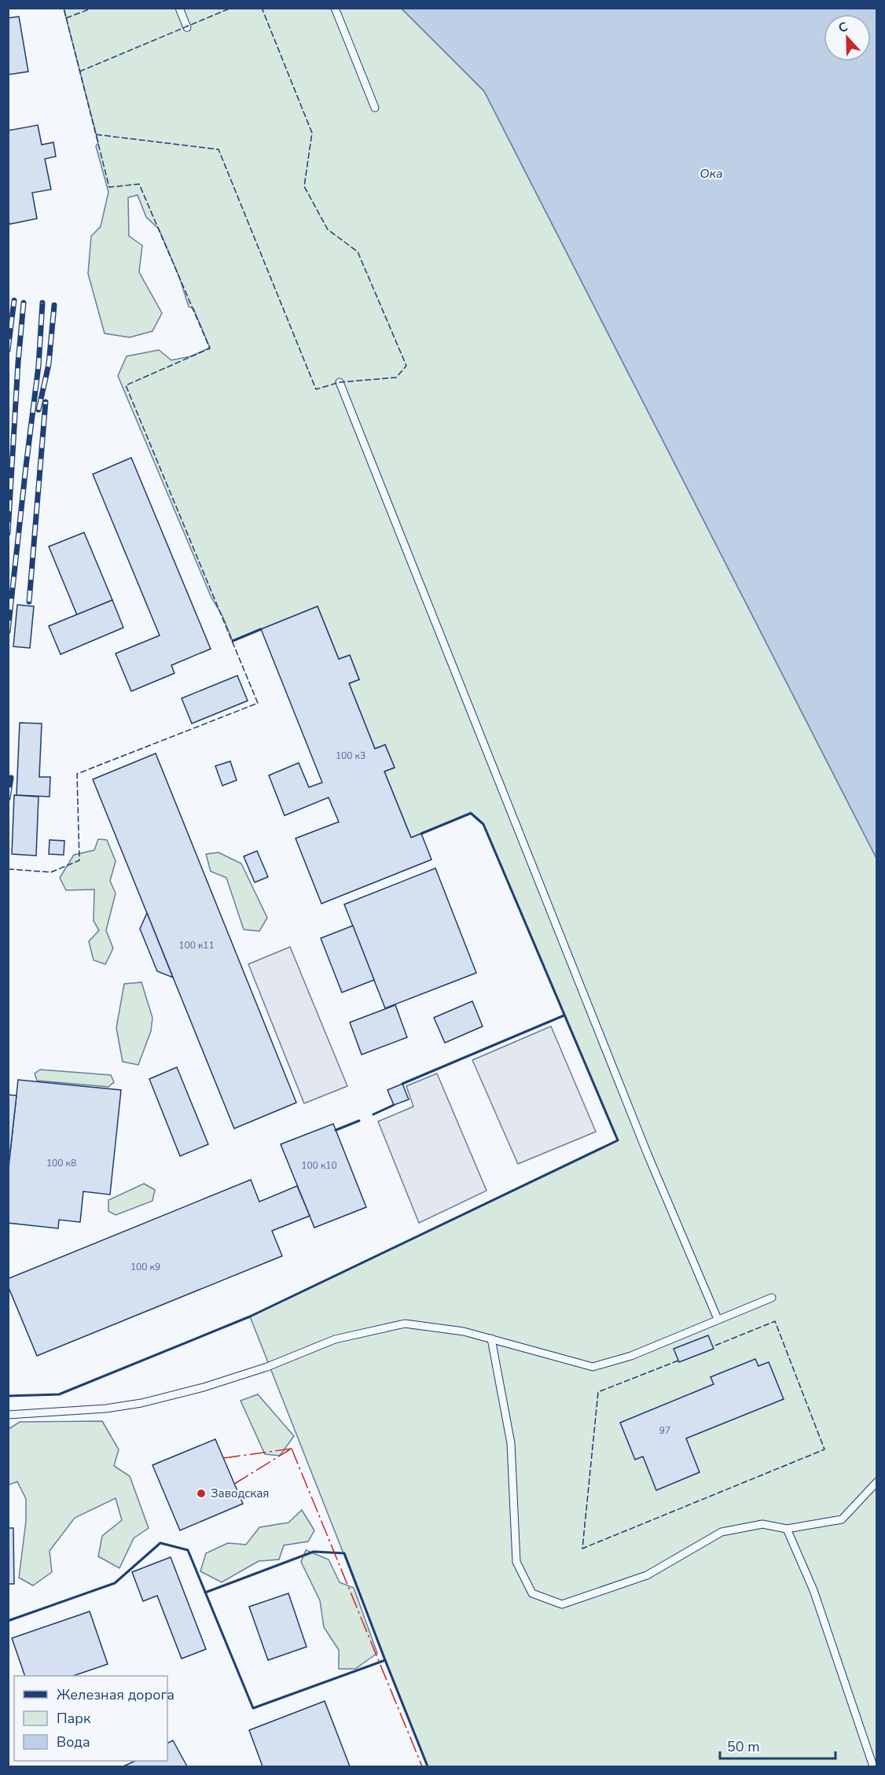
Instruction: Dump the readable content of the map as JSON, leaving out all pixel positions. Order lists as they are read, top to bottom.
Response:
{
  "water": ["Ока"],
  "places": ["Заводская"],
  "house_numbers": [
    "100 к3",
    "100 к11",
    "100 к8",
    "100 к10",
    "100 к9",
    "97"
  ],
  "legend": ["Железная дорога", "Парк", "Вода"],
  "scale_bar": "50 m",
  "north": "top"
}
